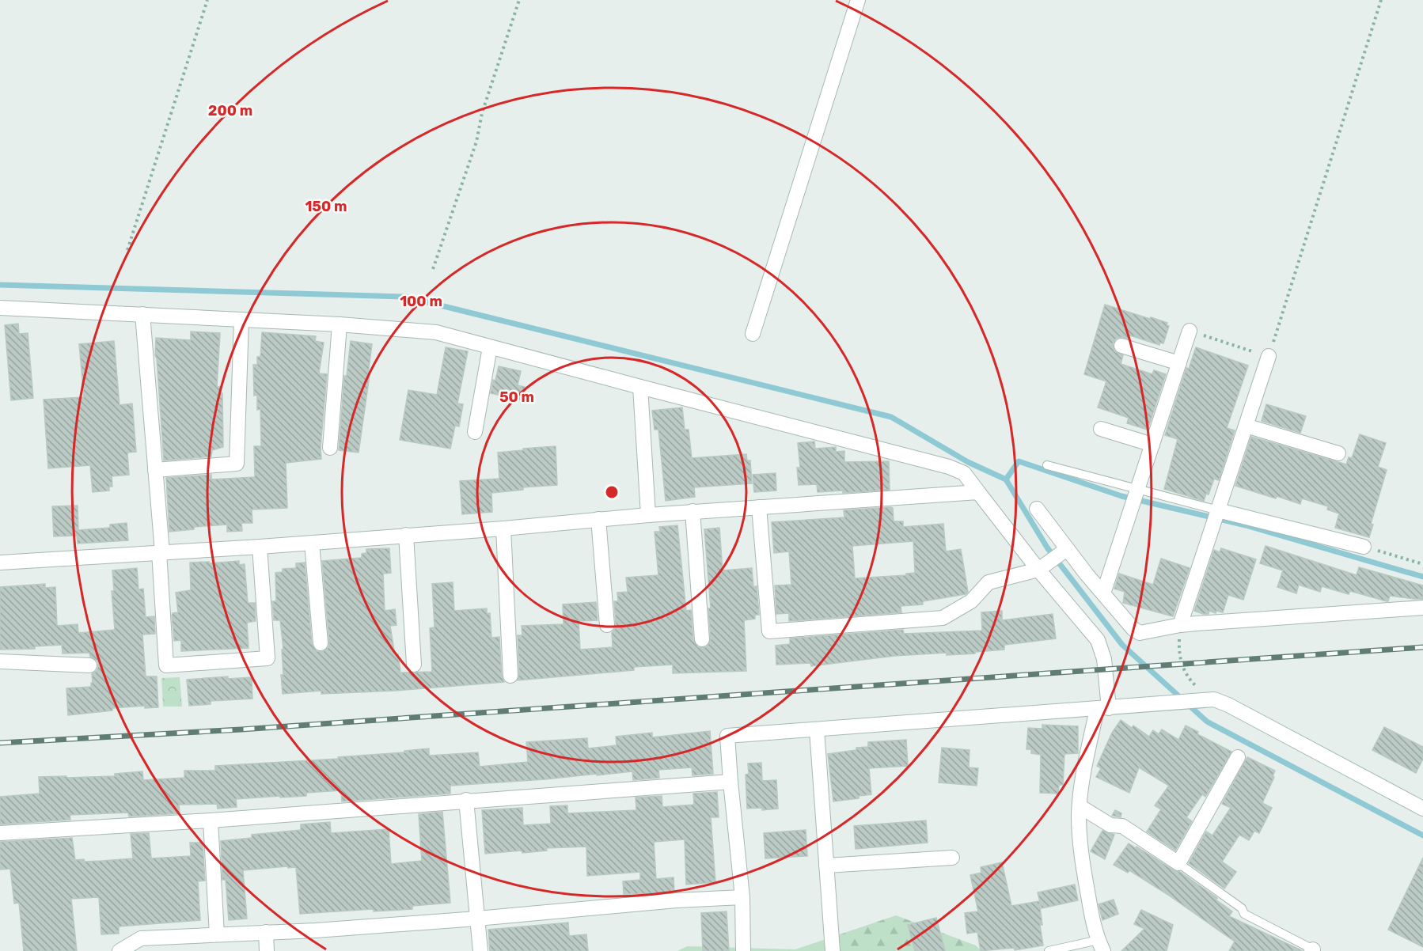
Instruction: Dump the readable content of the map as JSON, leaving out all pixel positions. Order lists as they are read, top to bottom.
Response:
{
  "rings": [
    "200 m",
    "150 m",
    "100 m",
    "50 m"
  ]
}
